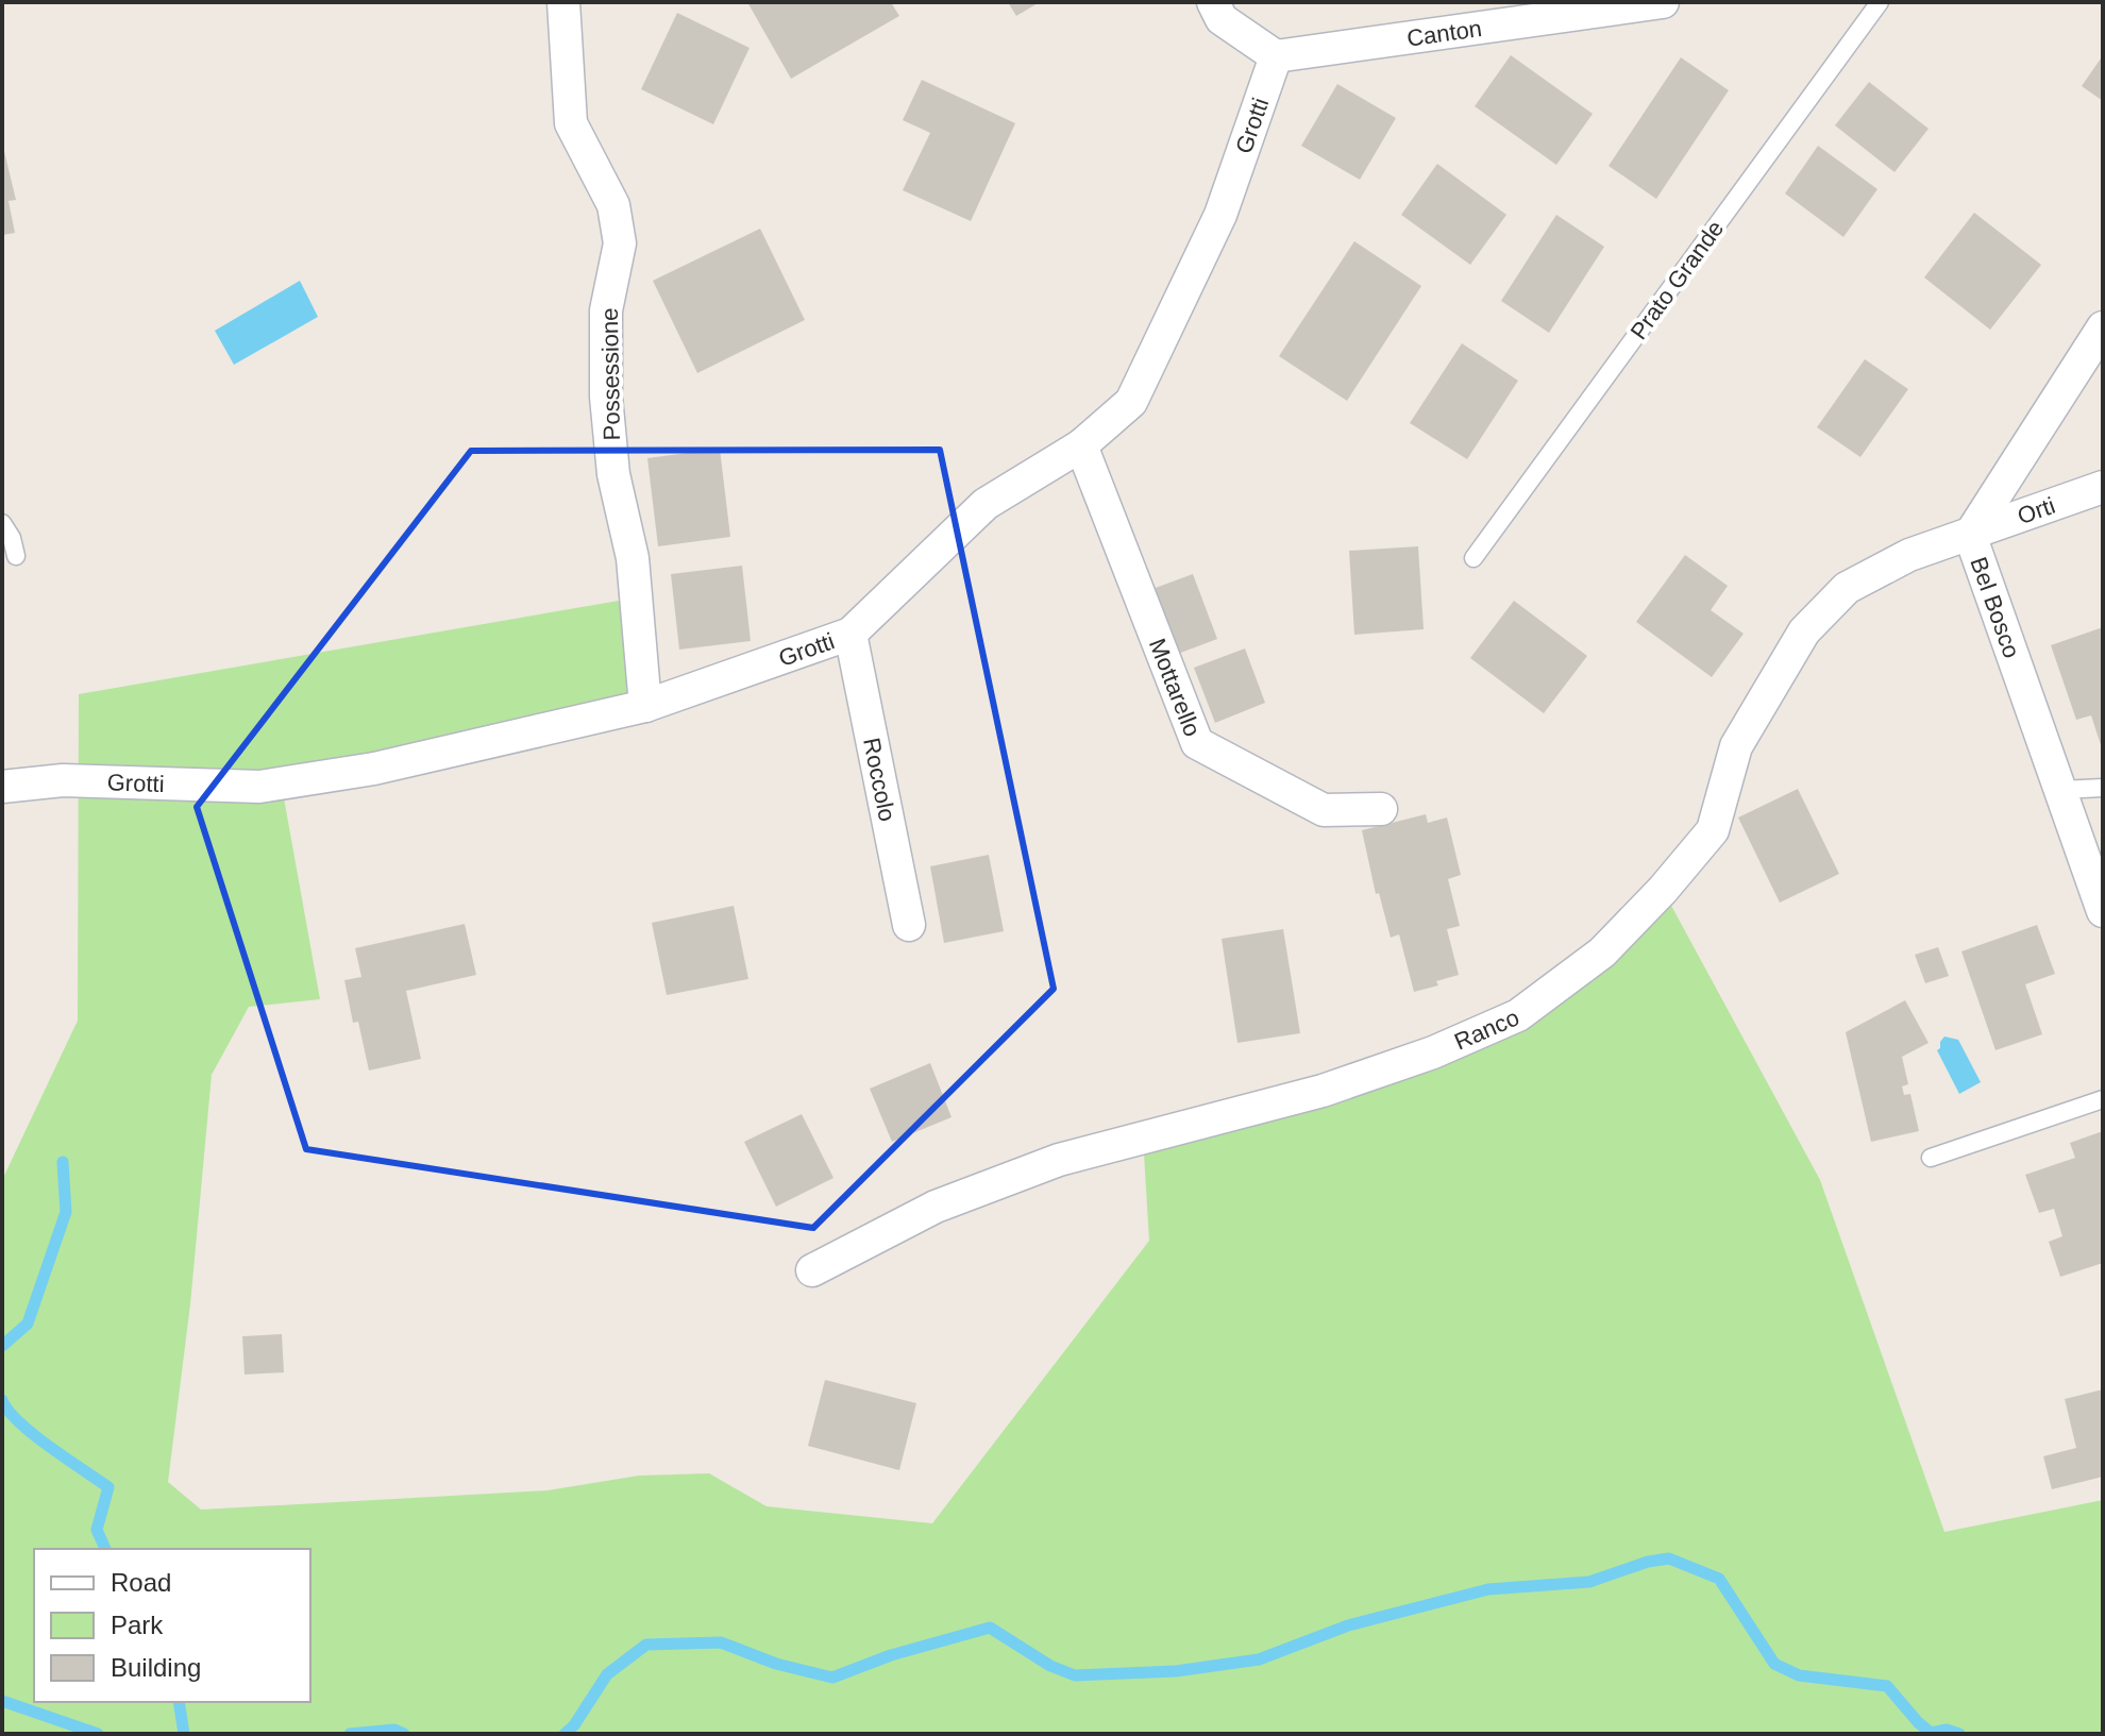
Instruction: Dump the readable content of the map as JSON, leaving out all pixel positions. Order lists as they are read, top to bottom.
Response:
{
  "streets": {
    "street": [
      "Canton",
      "Grotti",
      "Possessione",
      "Orti",
      "Bel Bosco",
      "Mottarello",
      "Roccolo",
      "Ranco"
    ],
    "lane": ["Prato Grande"]
  },
  "crossings": [
    ["Canton", "Grotti"],
    ["Grotti", "Possessione"],
    ["Grotti", "Mottarello"],
    ["Grotti", "Roccolo"],
    ["Orti", "Bel Bosco"],
    ["Orti", "Ranco"],
    ["Bel Bosco", "Ranco"]
  ],
  "legend": ["Road", "Park", "Building"]
}
